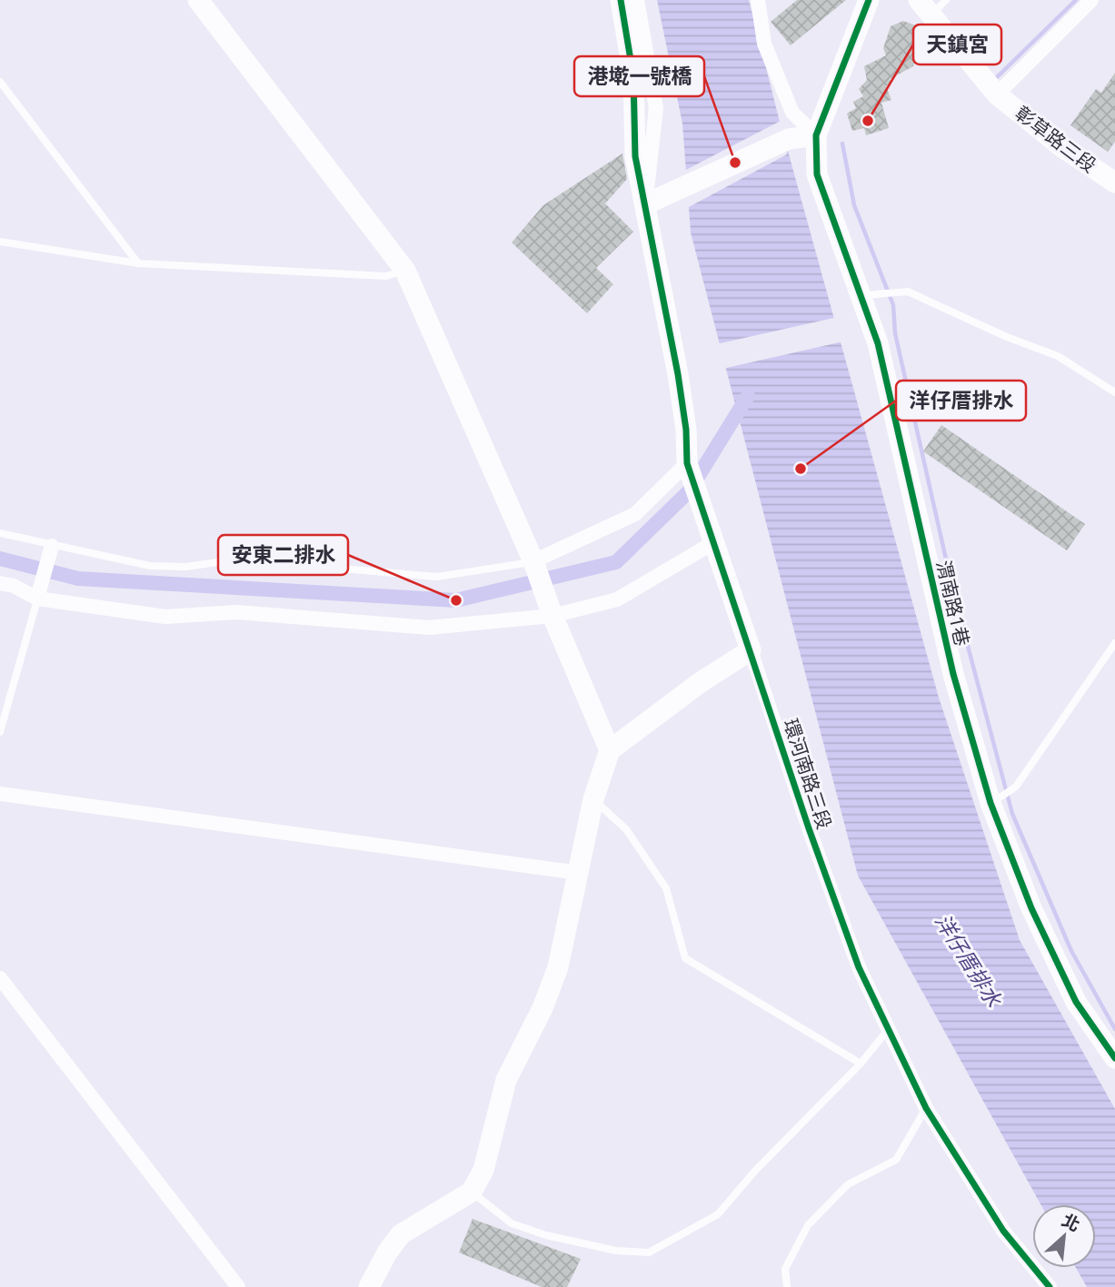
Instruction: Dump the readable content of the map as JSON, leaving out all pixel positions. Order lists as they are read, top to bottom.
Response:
{
  "streets": {
    "street": ["彰草路三段", "渭南路1巷", "環河南路三段"]
  },
  "water": ["洋仔厝排水"],
  "places": [
    "天鎮宮",
    "港墘一號橋",
    "洋仔厝排水",
    "安東二排水"
  ],
  "north": "top right"
}
